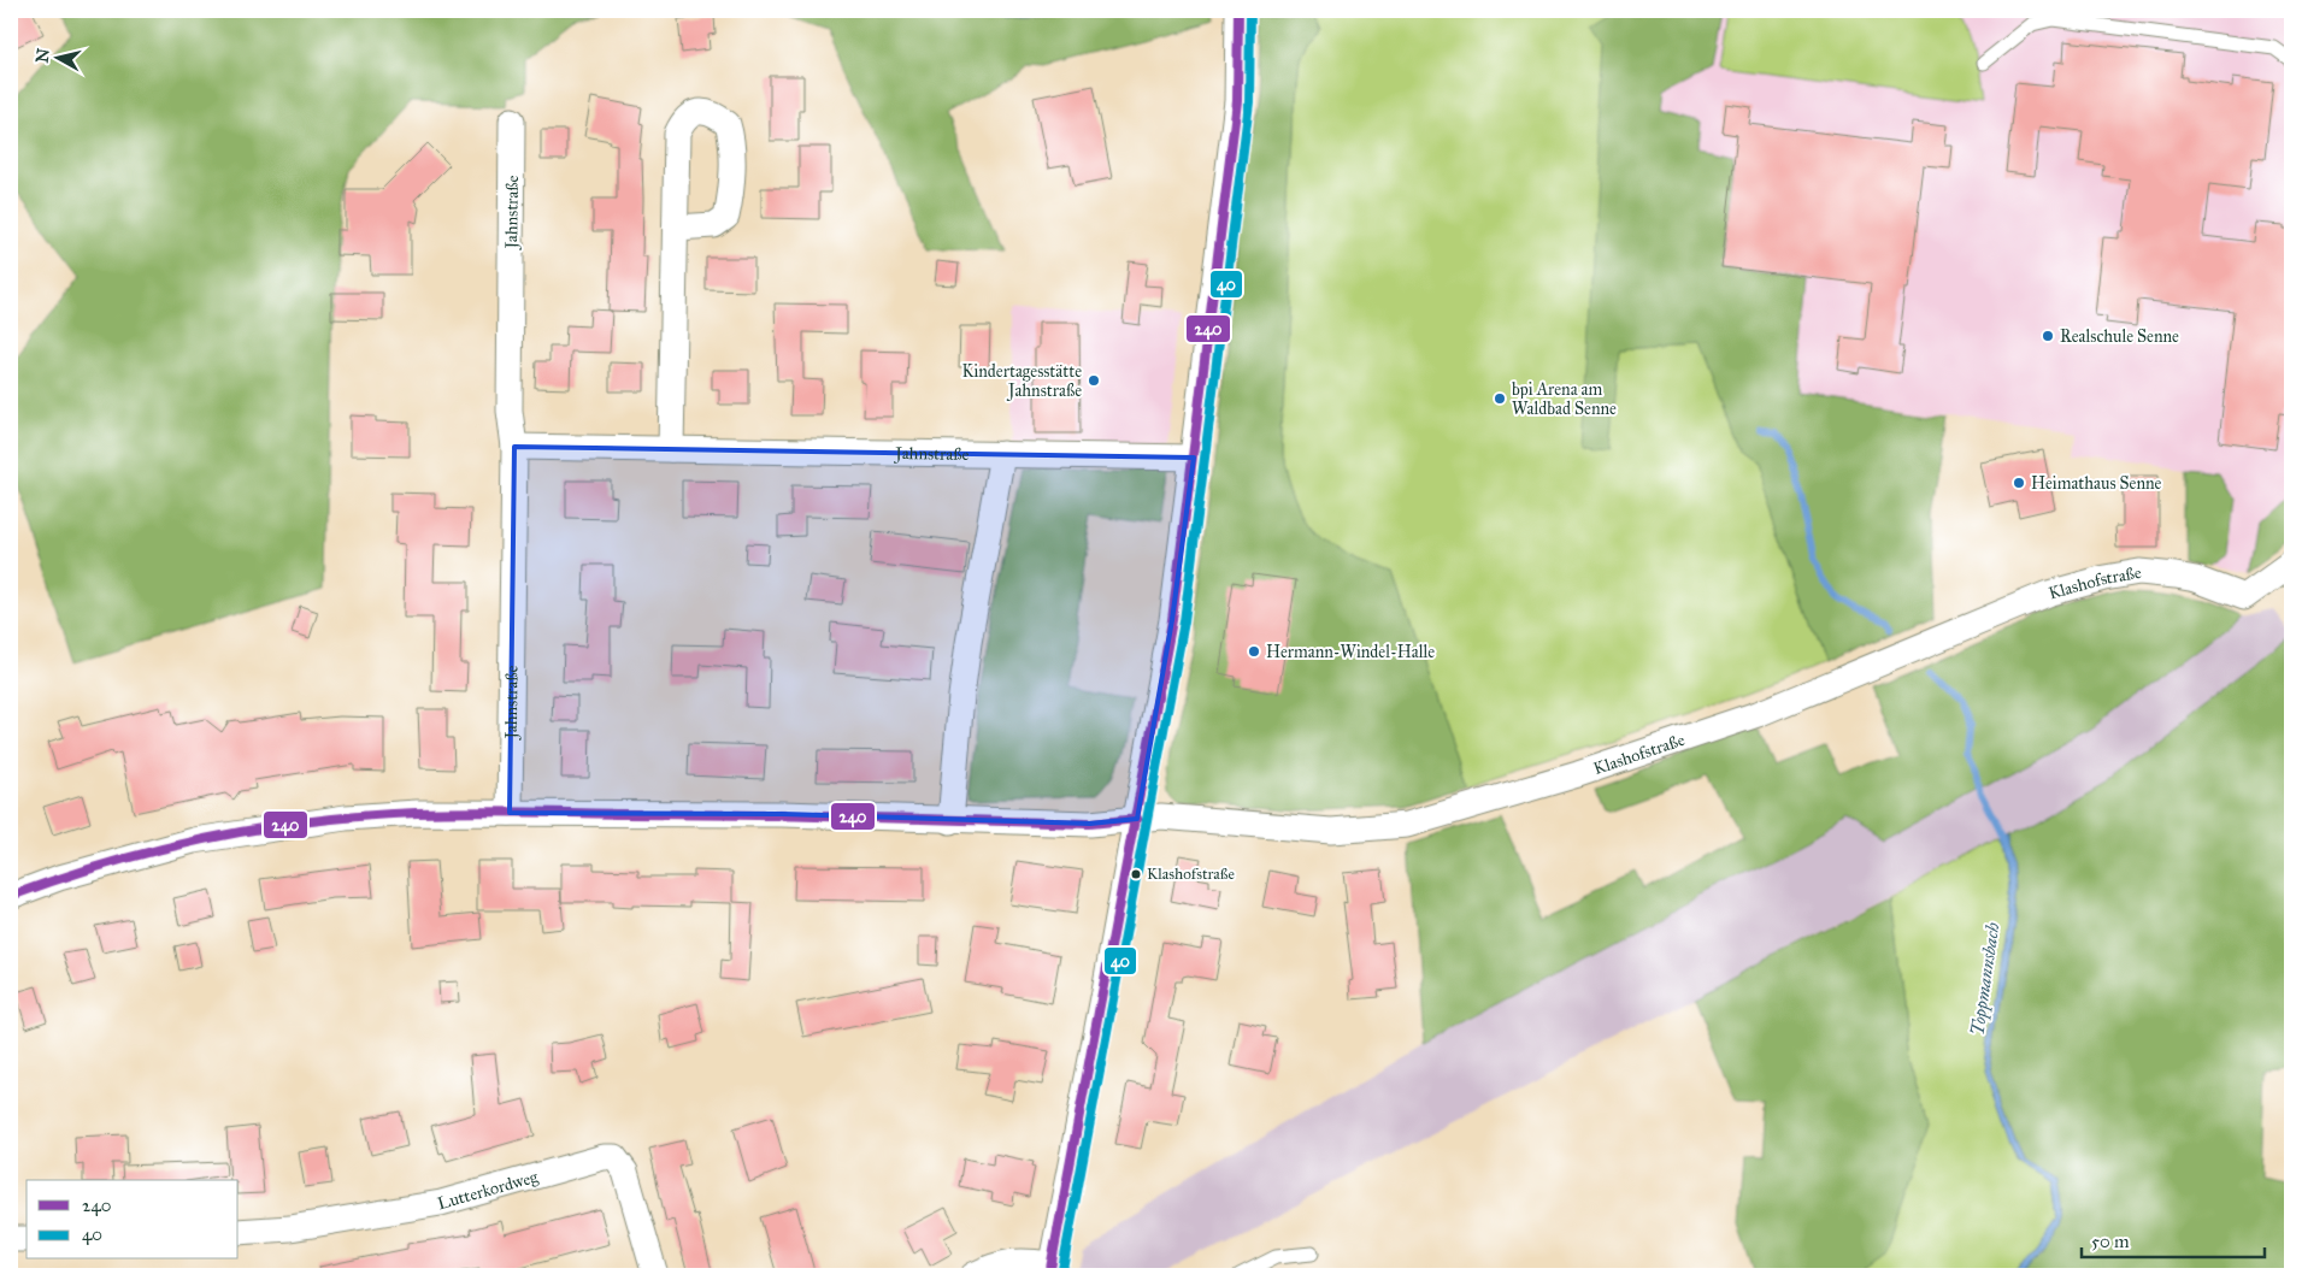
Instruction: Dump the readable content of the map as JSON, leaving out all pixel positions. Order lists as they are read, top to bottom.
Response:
{
  "streets": {
    "street": ["Jahnstraße", "Klashofstraße", "Lutterkordweg"]
  },
  "crossings": [
    ["Jahnstraße", "Klashofstraße"]
  ],
  "water": ["Toppmannsbach"],
  "places": [
    "Realschule Senne",
    "Kindertagesstätte Jahnstraße",
    "bpi Arena am Waldbad Senne",
    "Heimathaus Senne",
    "Hermann-Windel-Halle",
    "Klashofstraße"
  ],
  "lines": ["transit line 240", "transit line 40"],
  "legend": ["240", "40"],
  "scale_bar": "50 m",
  "north": "left"
}
